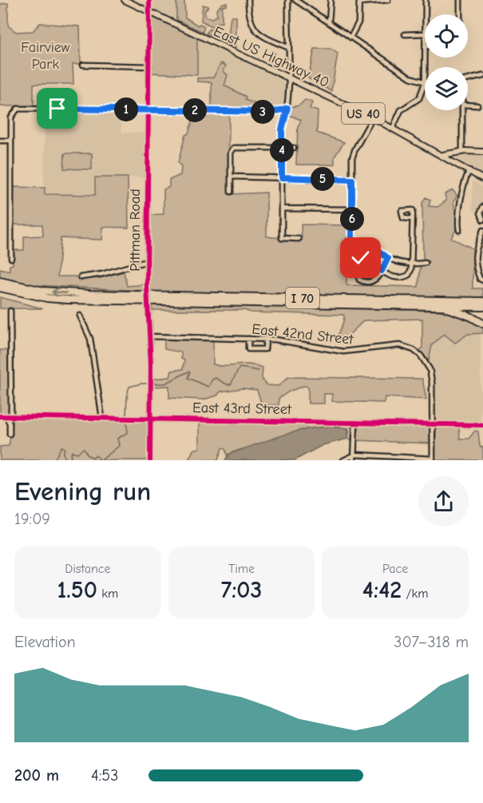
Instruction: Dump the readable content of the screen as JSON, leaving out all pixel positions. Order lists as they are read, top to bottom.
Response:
{
  "streets": {
    "highway": ["I 70"],
    "main road": ["East US Highway 40", "US 40"],
    "street": ["Pittman Road", "East 42nd Street", "East 43rd Street"]
  },
  "crossings": [
    ["East US Highway 40", "Pittman Road"],
    ["Pittman Road", "East 42nd Street"],
    ["Pittman Road", "East 43rd Street"],
    ["East 42nd Street", "East 43rd Street"]
  ],
  "parks": ["Fairview Park"],
  "page": {
    "pins": [
      "1",
      "2",
      "3",
      "4",
      "5",
      "6"
    ],
    "heading": ["Evening run", "19:09"],
    "stats": [
      ["Distance", "1.50 km"],
      ["Time", "7:03"],
      ["Pace", "4:42 /km"]
    ],
    "chart": ["Elevation", "307–318 m"],
    "list": [
      {
        "name": "200 m",
        "note": "4:53"
      }
    ]
  }
}
